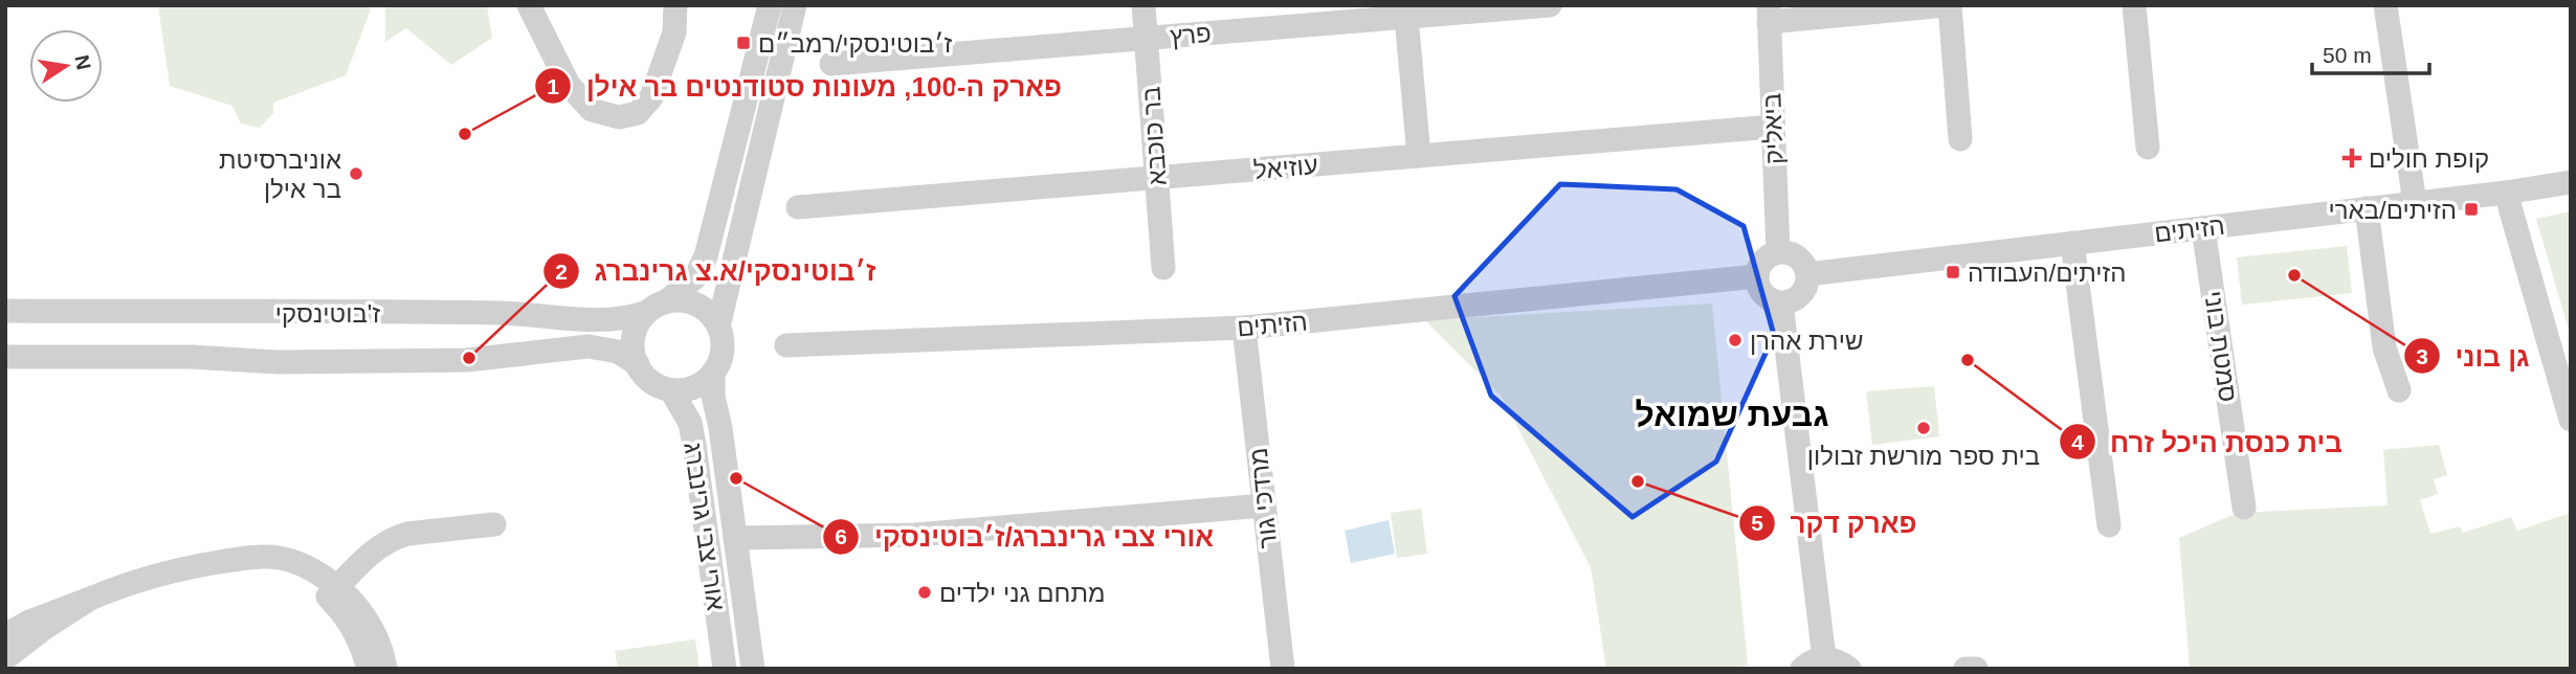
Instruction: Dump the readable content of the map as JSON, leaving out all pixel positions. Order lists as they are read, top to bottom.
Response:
{
  "streets": {
    "street": [
      "פרץ",
      "ביאליק",
      "בר כוכבא",
      "עוזיאל",
      "הזיתים",
      "ז'בוטינסקי",
      "סמטת בוני",
      "מרדכי גור",
      "אורי צבי גרינברג"
    ]
  },
  "crossings": [
    ["פרץ", "בר כוכבא"],
    ["ביאליק", "עוזיאל"],
    ["ביאליק", "הזיתים"],
    ["בר כוכבא", "עוזיאל"],
    ["הזיתים", "סמטת בוני"],
    ["הזיתים", "מרדכי גור"],
    ["ז'בוטינסקי", "אורי צבי גרינברג"]
  ],
  "districts": ["גבעת שמואל"],
  "places": {
    "transit": ["ז׳בוטינסקי/רמב״ם", "הזיתים/בארי", "הזיתים/העבודה"],
    "other": [
      "פארק ה-100, מעונות סטודנטים בר אילן",
      "אוניברסיטת בר אילן",
      "גן בוני",
      "שירת אהרן",
      "ז׳בוטינסקי/א.צ גרינברג",
      "בית כנסת היכל זרח",
      "בית ספר מורשת זבולון",
      "אורי צבי גרינברג/ז׳בוטינסקי",
      "פארק דקר",
      "מתחם גני ילדים"
    ],
    "health": ["קופת חולים"]
  },
  "scale_bar": "50 m",
  "north": "right"
}
